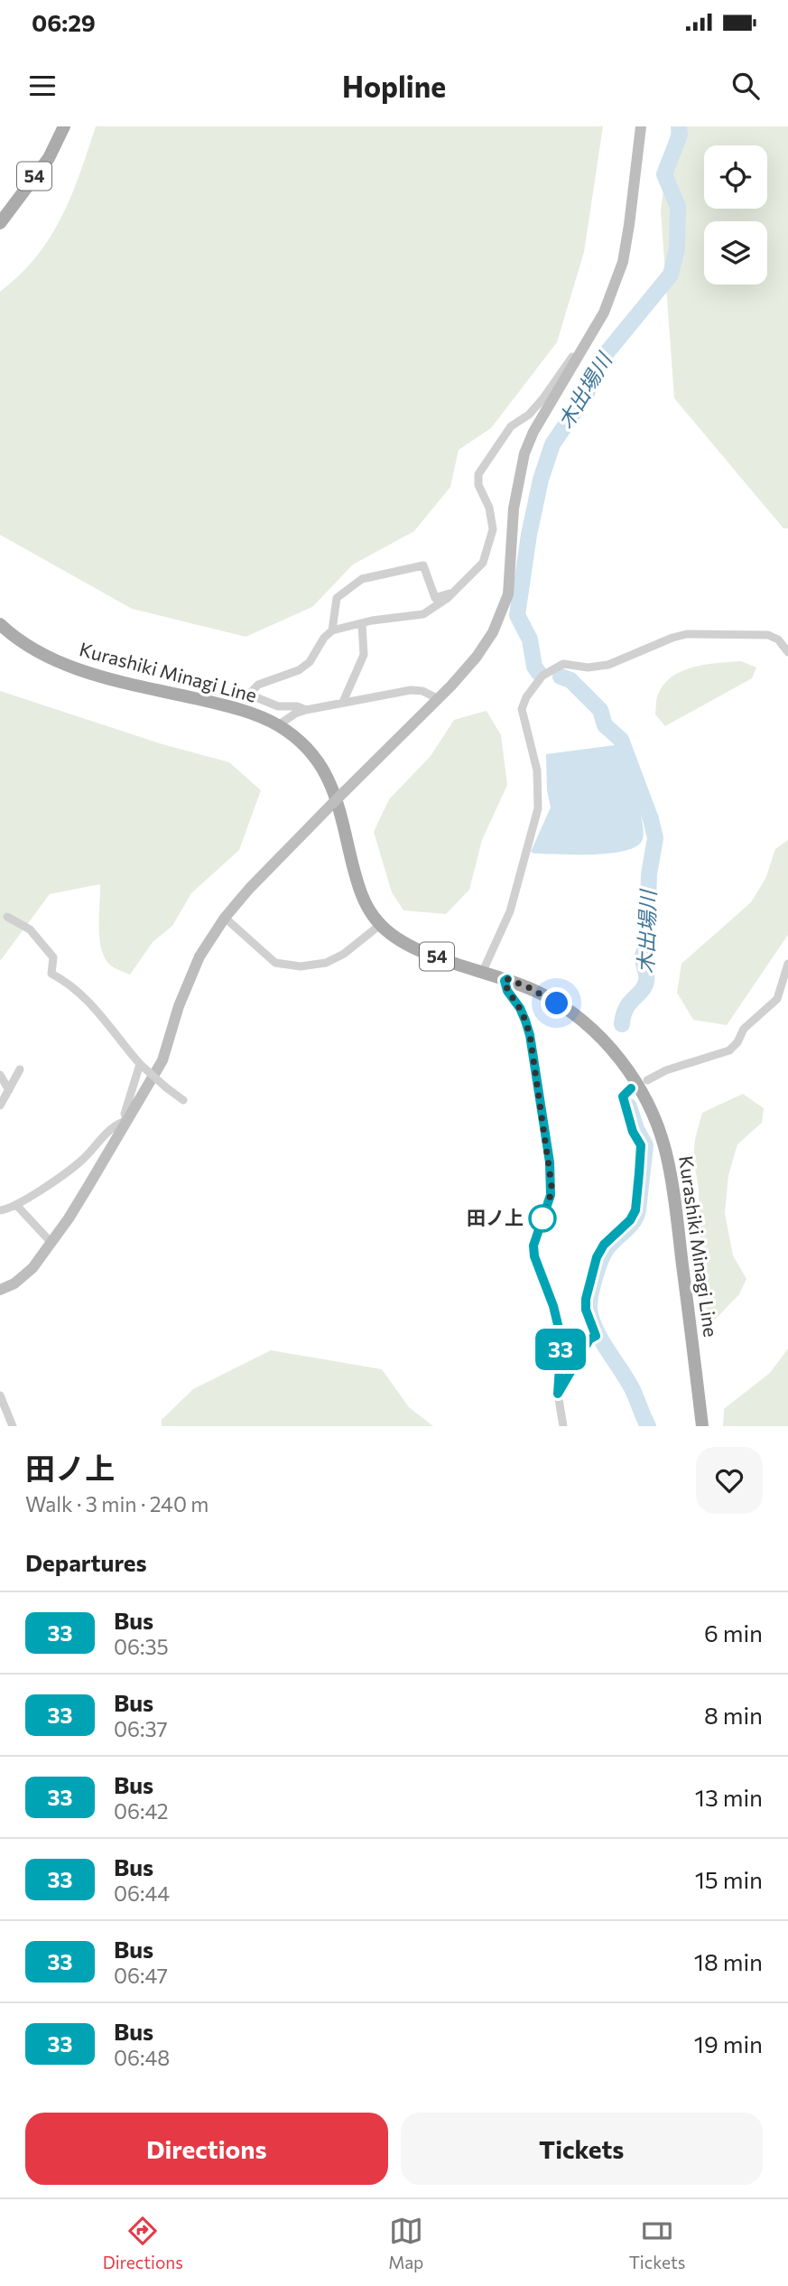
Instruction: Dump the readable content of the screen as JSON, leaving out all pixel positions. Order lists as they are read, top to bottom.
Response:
{
  "streets": {
    "main road": ["54", "Kurashiki Minagi Line"]
  },
  "water": ["木出場川"],
  "places": ["田ノ上"],
  "lines": ["bus line 33"],
  "page": {
    "status": "06:29",
    "header": "Hopline",
    "on_map": "33",
    "heading": [
      ["田ノ上", "Walk · 3 min · 240 m"],
      "Departures"
    ],
    "list": [
      {
        "mark": "33",
        "name": "Bus",
        "note": "06:35",
        "value": "6 min"
      },
      {
        "mark": "33",
        "name": "Bus",
        "note": "06:37",
        "value": "8 min"
      },
      {
        "mark": "33",
        "name": "Bus",
        "note": "06:42",
        "value": "13 min"
      },
      {
        "mark": "33",
        "name": "Bus",
        "note": "06:44",
        "value": "15 min"
      },
      {
        "mark": "33",
        "name": "Bus",
        "note": "06:47",
        "value": "18 min"
      },
      {
        "mark": "33",
        "name": "Bus",
        "note": "06:48",
        "value": "19 min"
      }
    ],
    "buttons": ["Directions", "Tickets"],
    "tabs": ["Directions", "Map", "Tickets"]
  }
}
